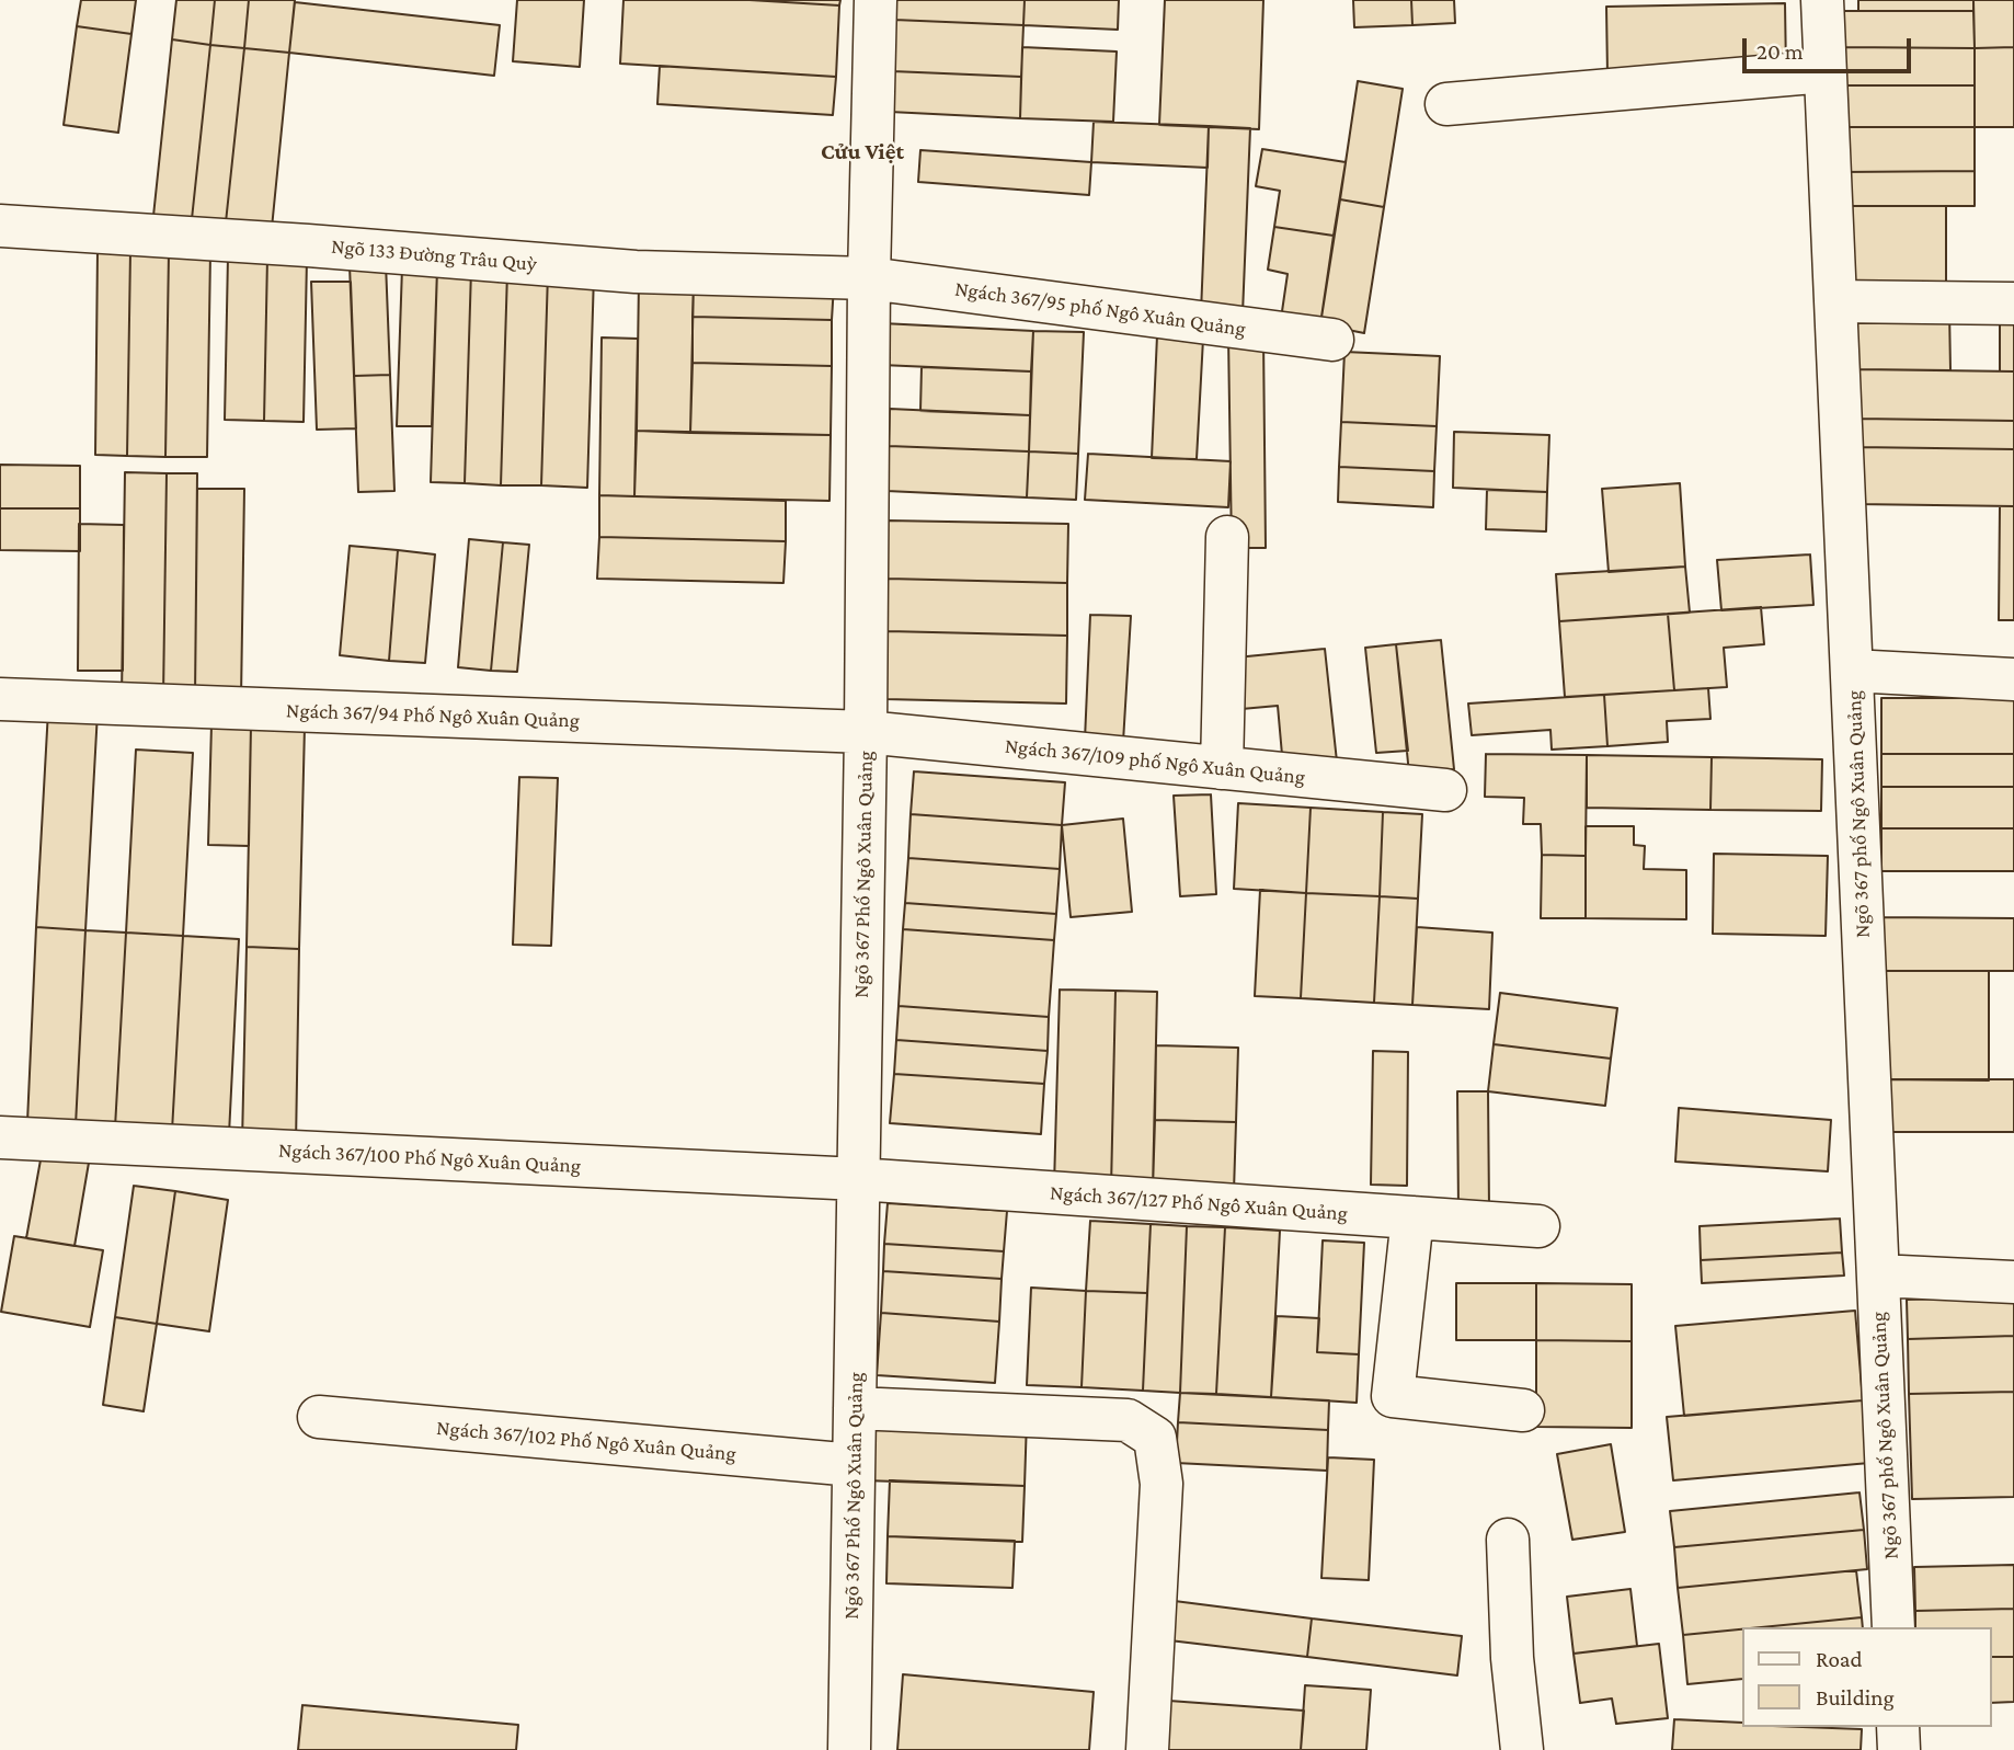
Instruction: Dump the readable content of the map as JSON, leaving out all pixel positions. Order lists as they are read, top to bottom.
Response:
{
  "streets": {
    "street": [
      "Ngõ 133 Đường Trâu Quỳ",
      "Ngách 367/95 phố Ngô Xuân Quảng",
      "Ngách 367/94 Phố Ngô Xuân Quảng",
      "Ngách 367/109 phố Ngô Xuân Quảng",
      "Ngõ 367 phố Ngô Xuân Quảng",
      "Ngõ 367 Phố Ngô Xuân Quảng",
      "Ngách 367/100 Phố Ngô Xuân Quảng",
      "Ngách 367/127 Phố Ngô Xuân Quảng",
      "Ngách 367/102 Phố Ngô Xuân Quảng"
    ]
  },
  "crossings": [
    ["Ngõ 133 Đường Trâu Quỳ", "Ngách 367/95 phố Ngô Xuân Quảng"],
    ["Ngõ 133 Đường Trâu Quỳ", "Ngõ 367 Phố Ngô Xuân Quảng"],
    ["Ngách 367/95 phố Ngô Xuân Quảng", "Ngõ 367 Phố Ngô Xuân Quảng"],
    ["Ngách 367/94 Phố Ngô Xuân Quảng", "Ngách 367/109 phố Ngô Xuân Quảng"],
    ["Ngách 367/94 Phố Ngô Xuân Quảng", "Ngõ 367 Phố Ngô Xuân Quảng"],
    ["Ngách 367/109 phố Ngô Xuân Quảng", "Ngõ 367 Phố Ngô Xuân Quảng"],
    ["Ngõ 367 Phố Ngô Xuân Quảng", "Ngách 367/100 Phố Ngô Xuân Quảng"],
    ["Ngõ 367 Phố Ngô Xuân Quảng", "Ngách 367/127 Phố Ngô Xuân Quảng"],
    ["Ngõ 367 Phố Ngô Xuân Quảng", "Ngách 367/102 Phố Ngô Xuân Quảng"],
    ["Ngách 367/100 Phố Ngô Xuân Quảng", "Ngách 367/127 Phố Ngô Xuân Quảng"]
  ],
  "districts": ["Cửu Việt"],
  "legend": ["Road", "Building"],
  "scale_bar": "20 m"
}
